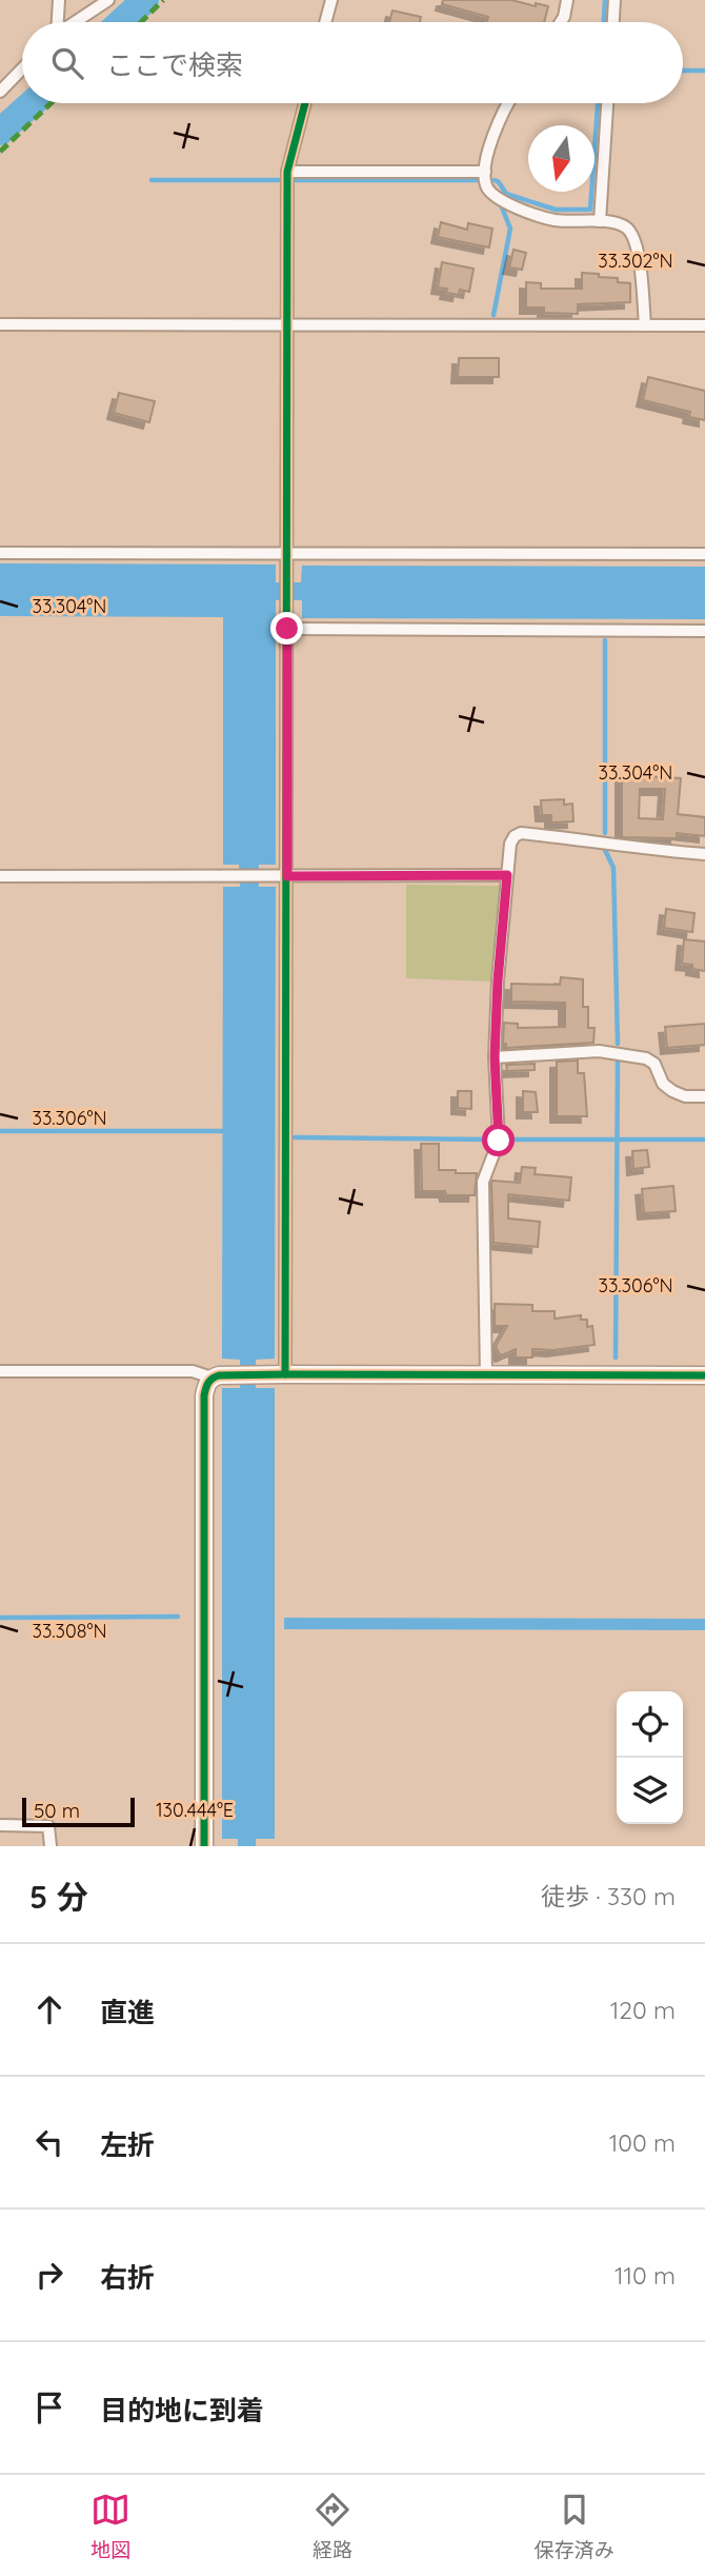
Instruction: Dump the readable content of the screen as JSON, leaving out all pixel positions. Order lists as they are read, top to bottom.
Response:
{
  "scale_bar": "50 m",
  "north": "bottom",
  "page": {
    "search": "ここで検索",
    "scale": "50 m",
    "heading": ["5 分", "徒歩 · 330 m"],
    "list": [
      ["直進", "120 m"],
      ["左折", "100 m"],
      ["右折", "110 m"],
      "目的地に到着"
    ],
    "nav": ["地図", "経路", "保存済み"]
  },
  "coordinates": [
    "33.302°N",
    "33.304°N",
    "33.306°N",
    "33.308°N",
    "130.444°E"
  ]
}
